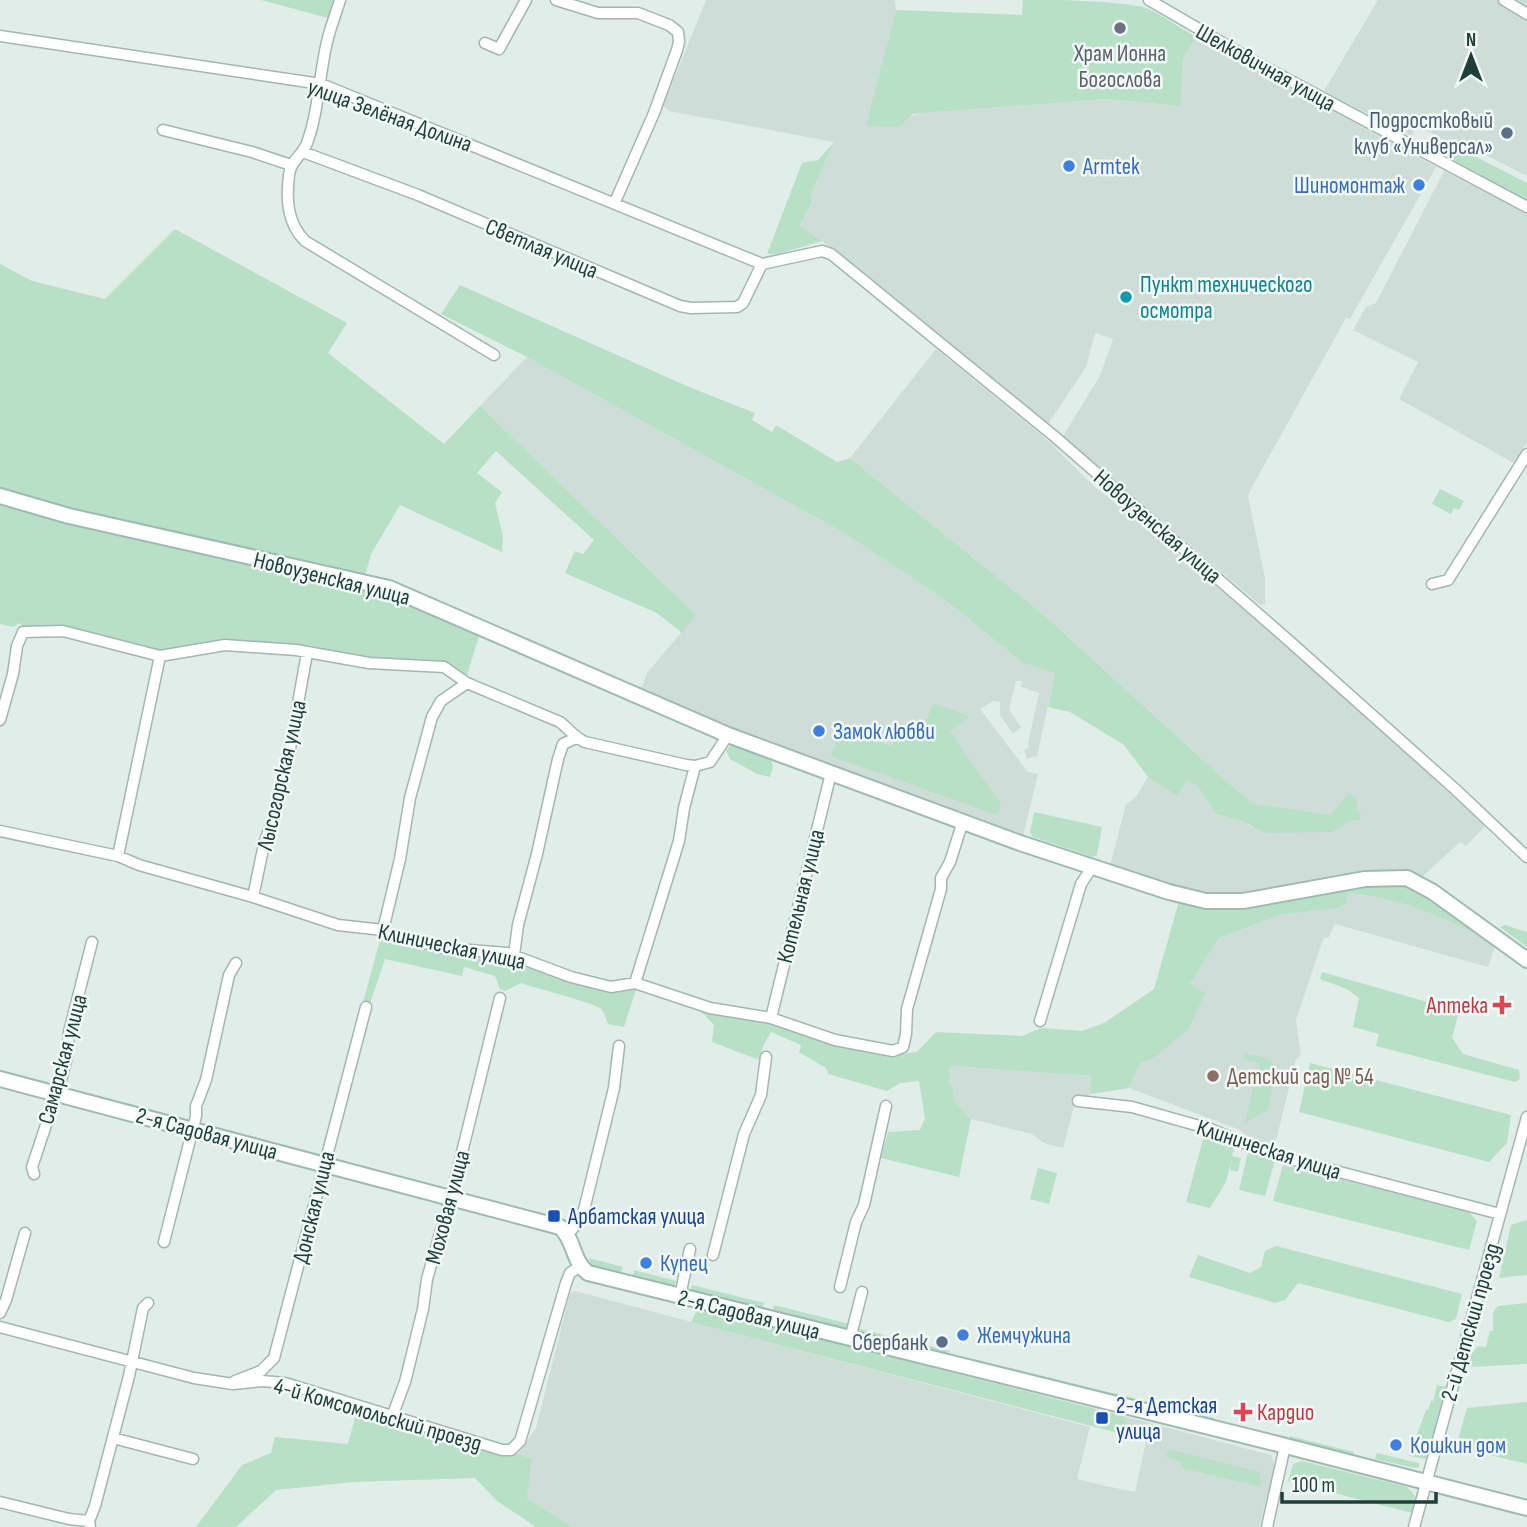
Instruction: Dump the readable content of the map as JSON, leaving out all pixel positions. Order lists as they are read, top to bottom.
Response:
{
  "streets": {
    "main road": ["Новоузенская улица", "2-я Садовая улица"],
    "street": [
      "Шелковичная улица",
      "улица Зелёная Долина",
      "Светлая улица",
      "Лысогорская улица",
      "Котельная улица",
      "Клиническая улица",
      "Самарская улица",
      "Донская улица",
      "Моховая улица",
      "2-й Детский проезд",
      "4-й Комсомольский проезд"
    ]
  },
  "crossings": [
    ["улица Зелёная Долина", "Светлая улица"],
    ["улица Зелёная Долина", "Новоузенская улица"],
    ["Светлая улица", "Новоузенская улица"],
    ["Новоузенская улица", "Котельная улица"],
    ["Новоузенская улица", "Клиническая улица"],
    ["Лысогорская улица", "Клиническая улица"],
    ["Котельная улица", "Клиническая улица"],
    ["Клиническая улица", "2-й Детский проезд"],
    ["Самарская улица", "2-я Садовая улица"],
    ["2-я Садовая улица", "Донская улица"],
    ["2-я Садовая улица", "Моховая улица"],
    ["2-я Садовая улица", "2-й Детский проезд"],
    ["2-я Садовая улица", "4-й Комсомольский проезд"],
    ["Донская улица", "4-й Комсомольский проезд"],
    ["Моховая улица", "4-й Комсомольский проезд"]
  ],
  "places": {
    "other": [
      "Храм Ионна Богослова",
      "Подростковый клуб «Универсал»",
      "Armtek",
      "Шиномонтаж",
      "Пункт технического осмотра",
      "Замок любви",
      "Детский сад № 54",
      "Купец",
      "Жемчужина",
      "Сбербанк",
      "Кошкин дом"
    ],
    "health": ["Аптека", "Кардио"],
    "transit": ["Арбатская улица", "2-я Детская улица"]
  },
  "scale_bar": "100 m",
  "north": "top"
}
